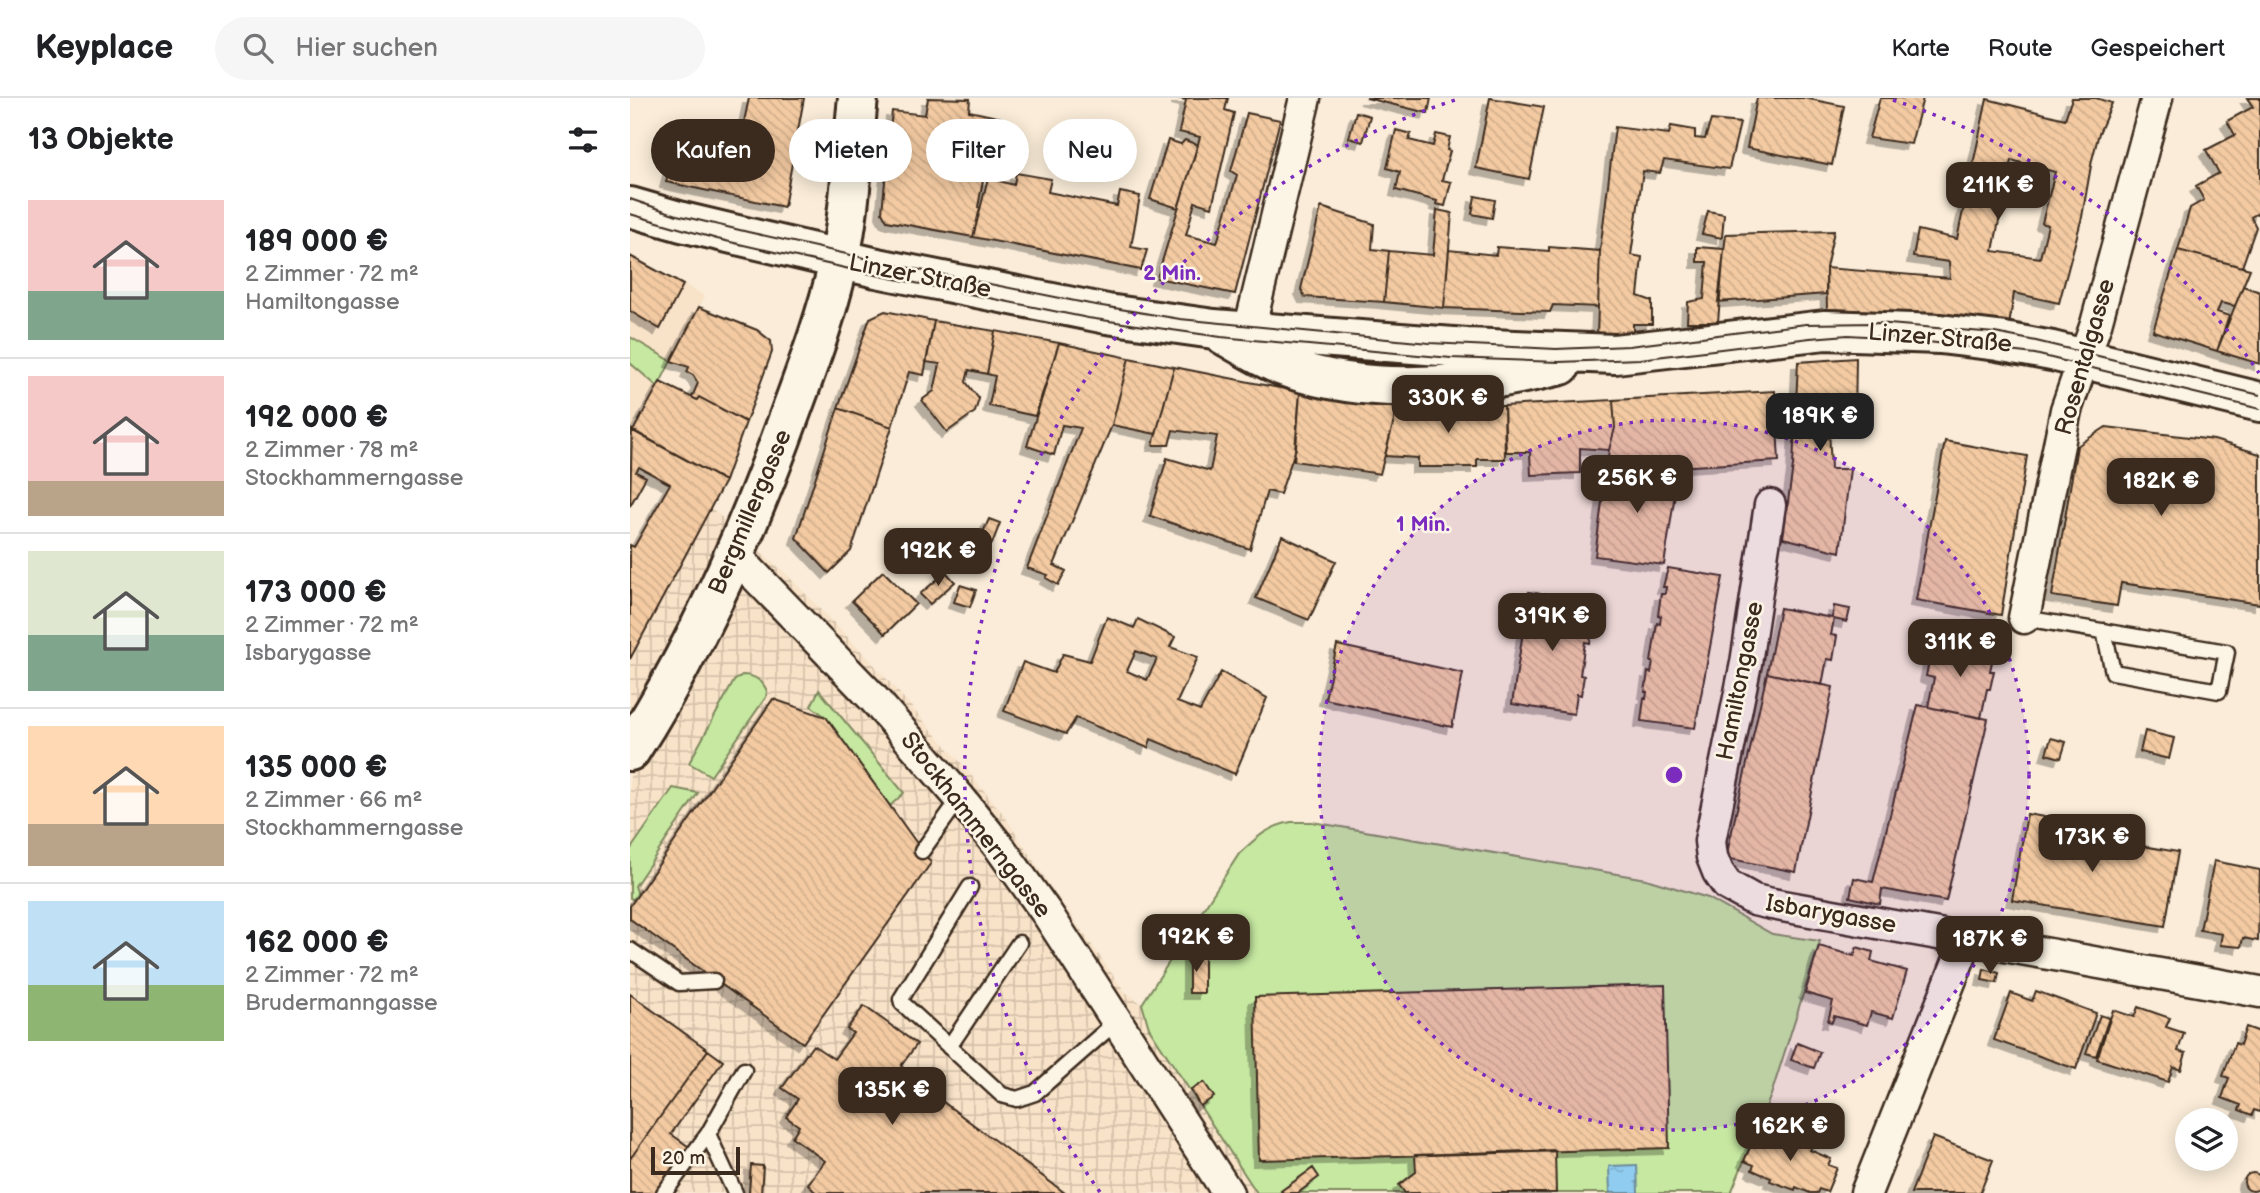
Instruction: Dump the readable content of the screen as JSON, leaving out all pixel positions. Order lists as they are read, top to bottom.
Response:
{
  "streets": {
    "main road": ["Linzer Straße", "Bergmillergasse"],
    "street": [
      "Rosentalgasse",
      "Hamiltongasse",
      "Stockhammerngasse",
      "Isbarygasse"
    ]
  },
  "crossings": [
    ["Linzer Straße", "Rosentalgasse"],
    ["Linzer Straße", "Bergmillergasse"],
    ["Bergmillergasse", "Stockhammerngasse"],
    ["Hamiltongasse", "Isbarygasse"]
  ],
  "scale_bar": "20 m",
  "page": {
    "header": "Keyplace",
    "search": "Hier suchen",
    "nav": ["Karte", "Route", "Gespeichert"],
    "heading": "13 Objekte",
    "chip": [
      "Kaufen",
      "Mieten",
      "Filter",
      "Neu"
    ],
    "price": [
      "211K €",
      "330K €",
      "189K €",
      "256K €",
      "182K €",
      "192K €",
      "319K €",
      "311K €",
      "173K €",
      "192K €",
      "187K €",
      "135K €",
      "162K €"
    ],
    "list": [
      {
        "name": "189 000 €",
        "note": "2 Zimmer · 72 m² · Hamiltongasse"
      },
      {
        "name": "192 000 €",
        "note": "2 Zimmer · 78 m² · Stockhammerngasse"
      },
      {
        "name": "173 000 €",
        "note": "2 Zimmer · 72 m² · Isbarygasse"
      },
      {
        "name": "135 000 €",
        "note": "2 Zimmer · 66 m² · Stockhammerngasse"
      },
      {
        "name": "162 000 €",
        "note": "2 Zimmer · 72 m² · Brudermanngasse"
      }
    ],
    "scale": "20 m"
  },
  "rings": ["2 Min.", "1 Min."]
}
